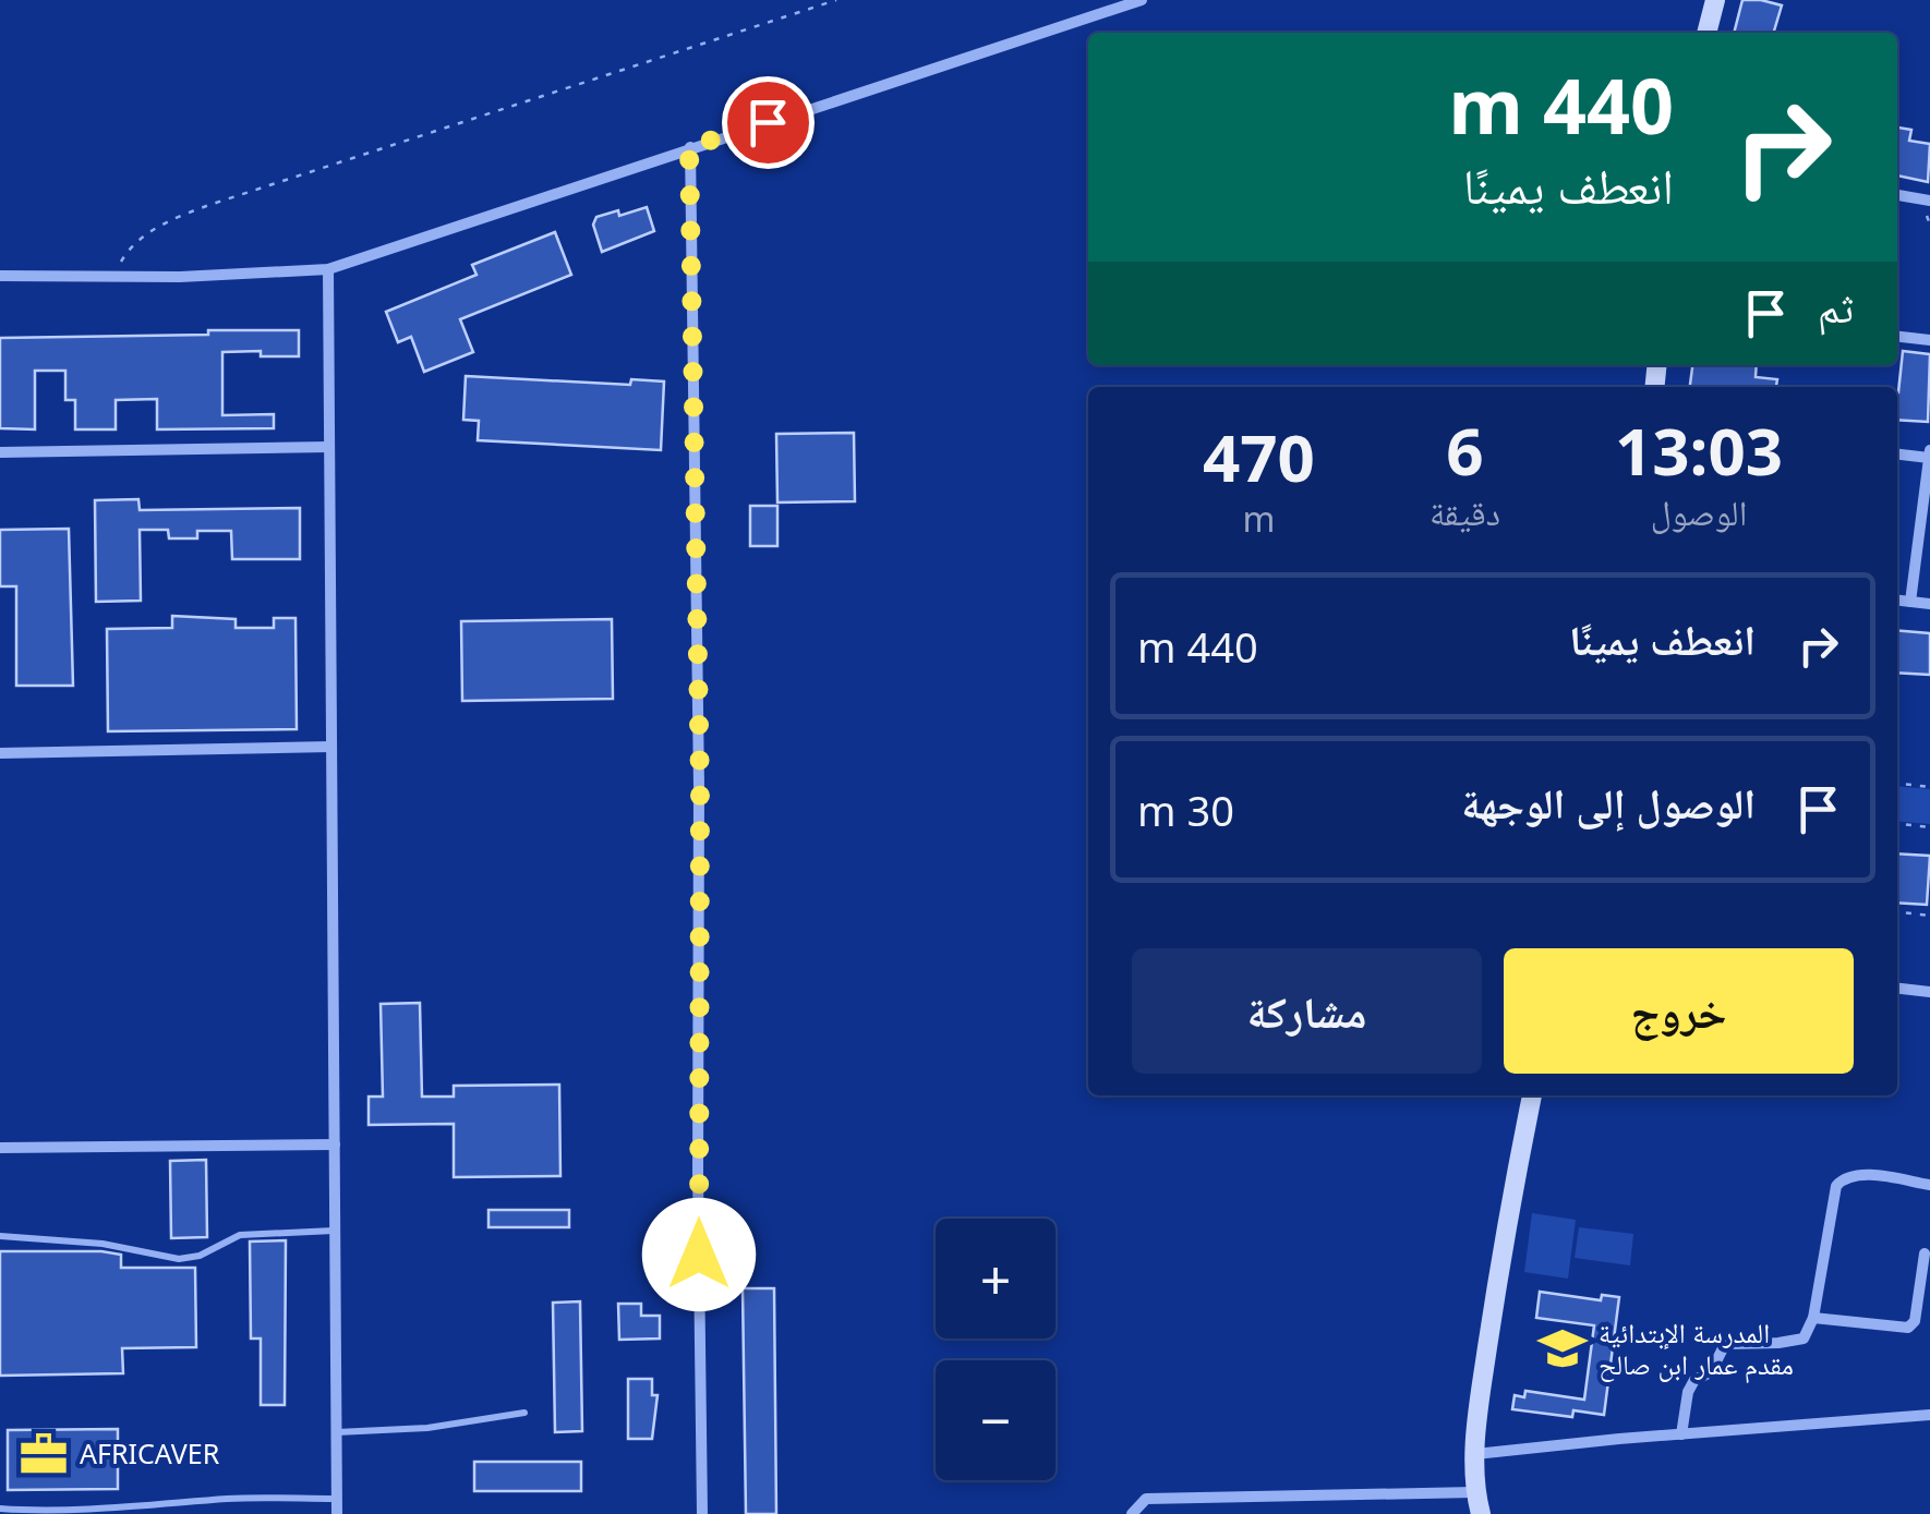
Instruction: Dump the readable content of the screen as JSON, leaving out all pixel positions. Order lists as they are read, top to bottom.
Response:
{
  "places": {
    "school or university": ["المدرسة الإبتدائية مقدم عمار ابن صالح"],
    "office": ["AFRICAVER"]
  },
  "page": {
    "turn": ["440 m", "انعطف يمينًا"],
    "then": "ثم",
    "eta": [
      "13:03",
      "الوصول",
      "6",
      "دقيقة",
      "470",
      "m"
    ],
    "list": [
      {
        "name": "انعطف يمينًا",
        "value": "440 m"
      },
      {
        "name": "الوصول إلى الوجهة",
        "value": "30 m"
      }
    ],
    "buttons": ["خروج", "مشاركة"],
    "map_buttons": ["+", "−"]
  }
}
